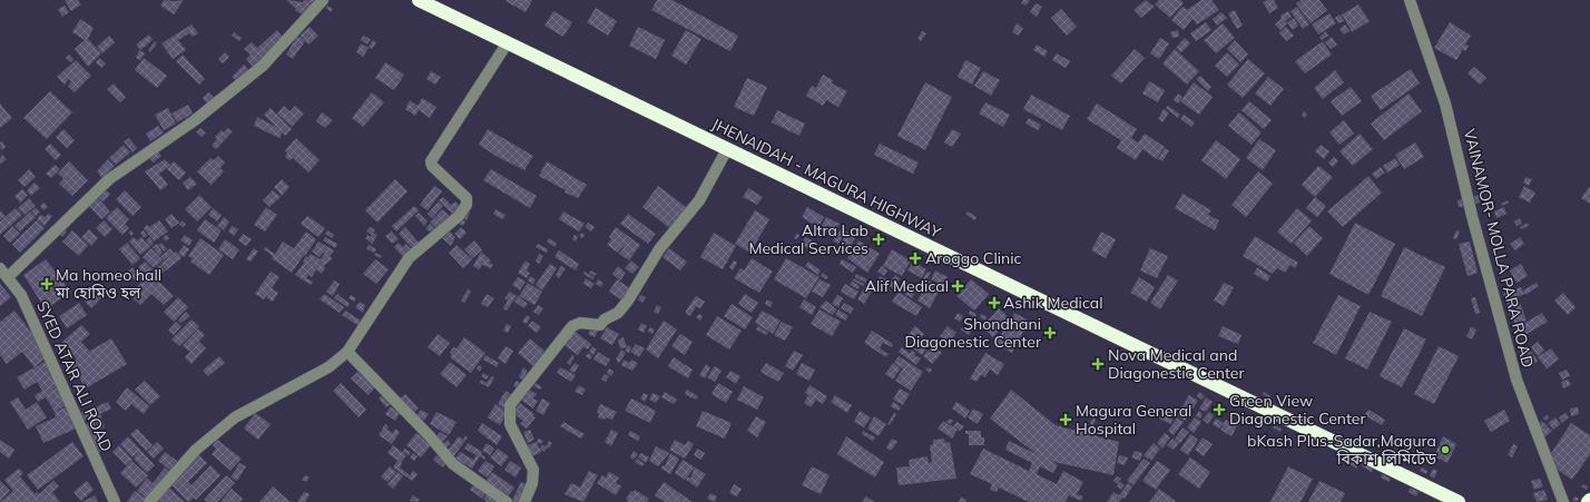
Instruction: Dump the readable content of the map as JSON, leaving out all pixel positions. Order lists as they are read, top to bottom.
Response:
{
  "streets": {
    "highway": ["JHENAIDAH - MAGURA HIGHWAY"],
    "street": ["VAINAMOR- MOLLA PARA ROAD", "SYED ATAR ALI ROAD"]
  },
  "places": {
    "health": [
      "Altra Lab Medical Services",
      "Aroggo Clinic",
      "Ma homeo hall মা হোমিও হল",
      "Alif Medical",
      "Ashik Medical",
      "Shondhani Diagonestic Center",
      "Nova Medical and Diagonestic Center",
      "Green View Diagonestic Center",
      "Magura General Hospital"
    ],
    "other": ["bKash Plus-Sadar,Magura বিকাশ লিমিটেড"]
  }
}
